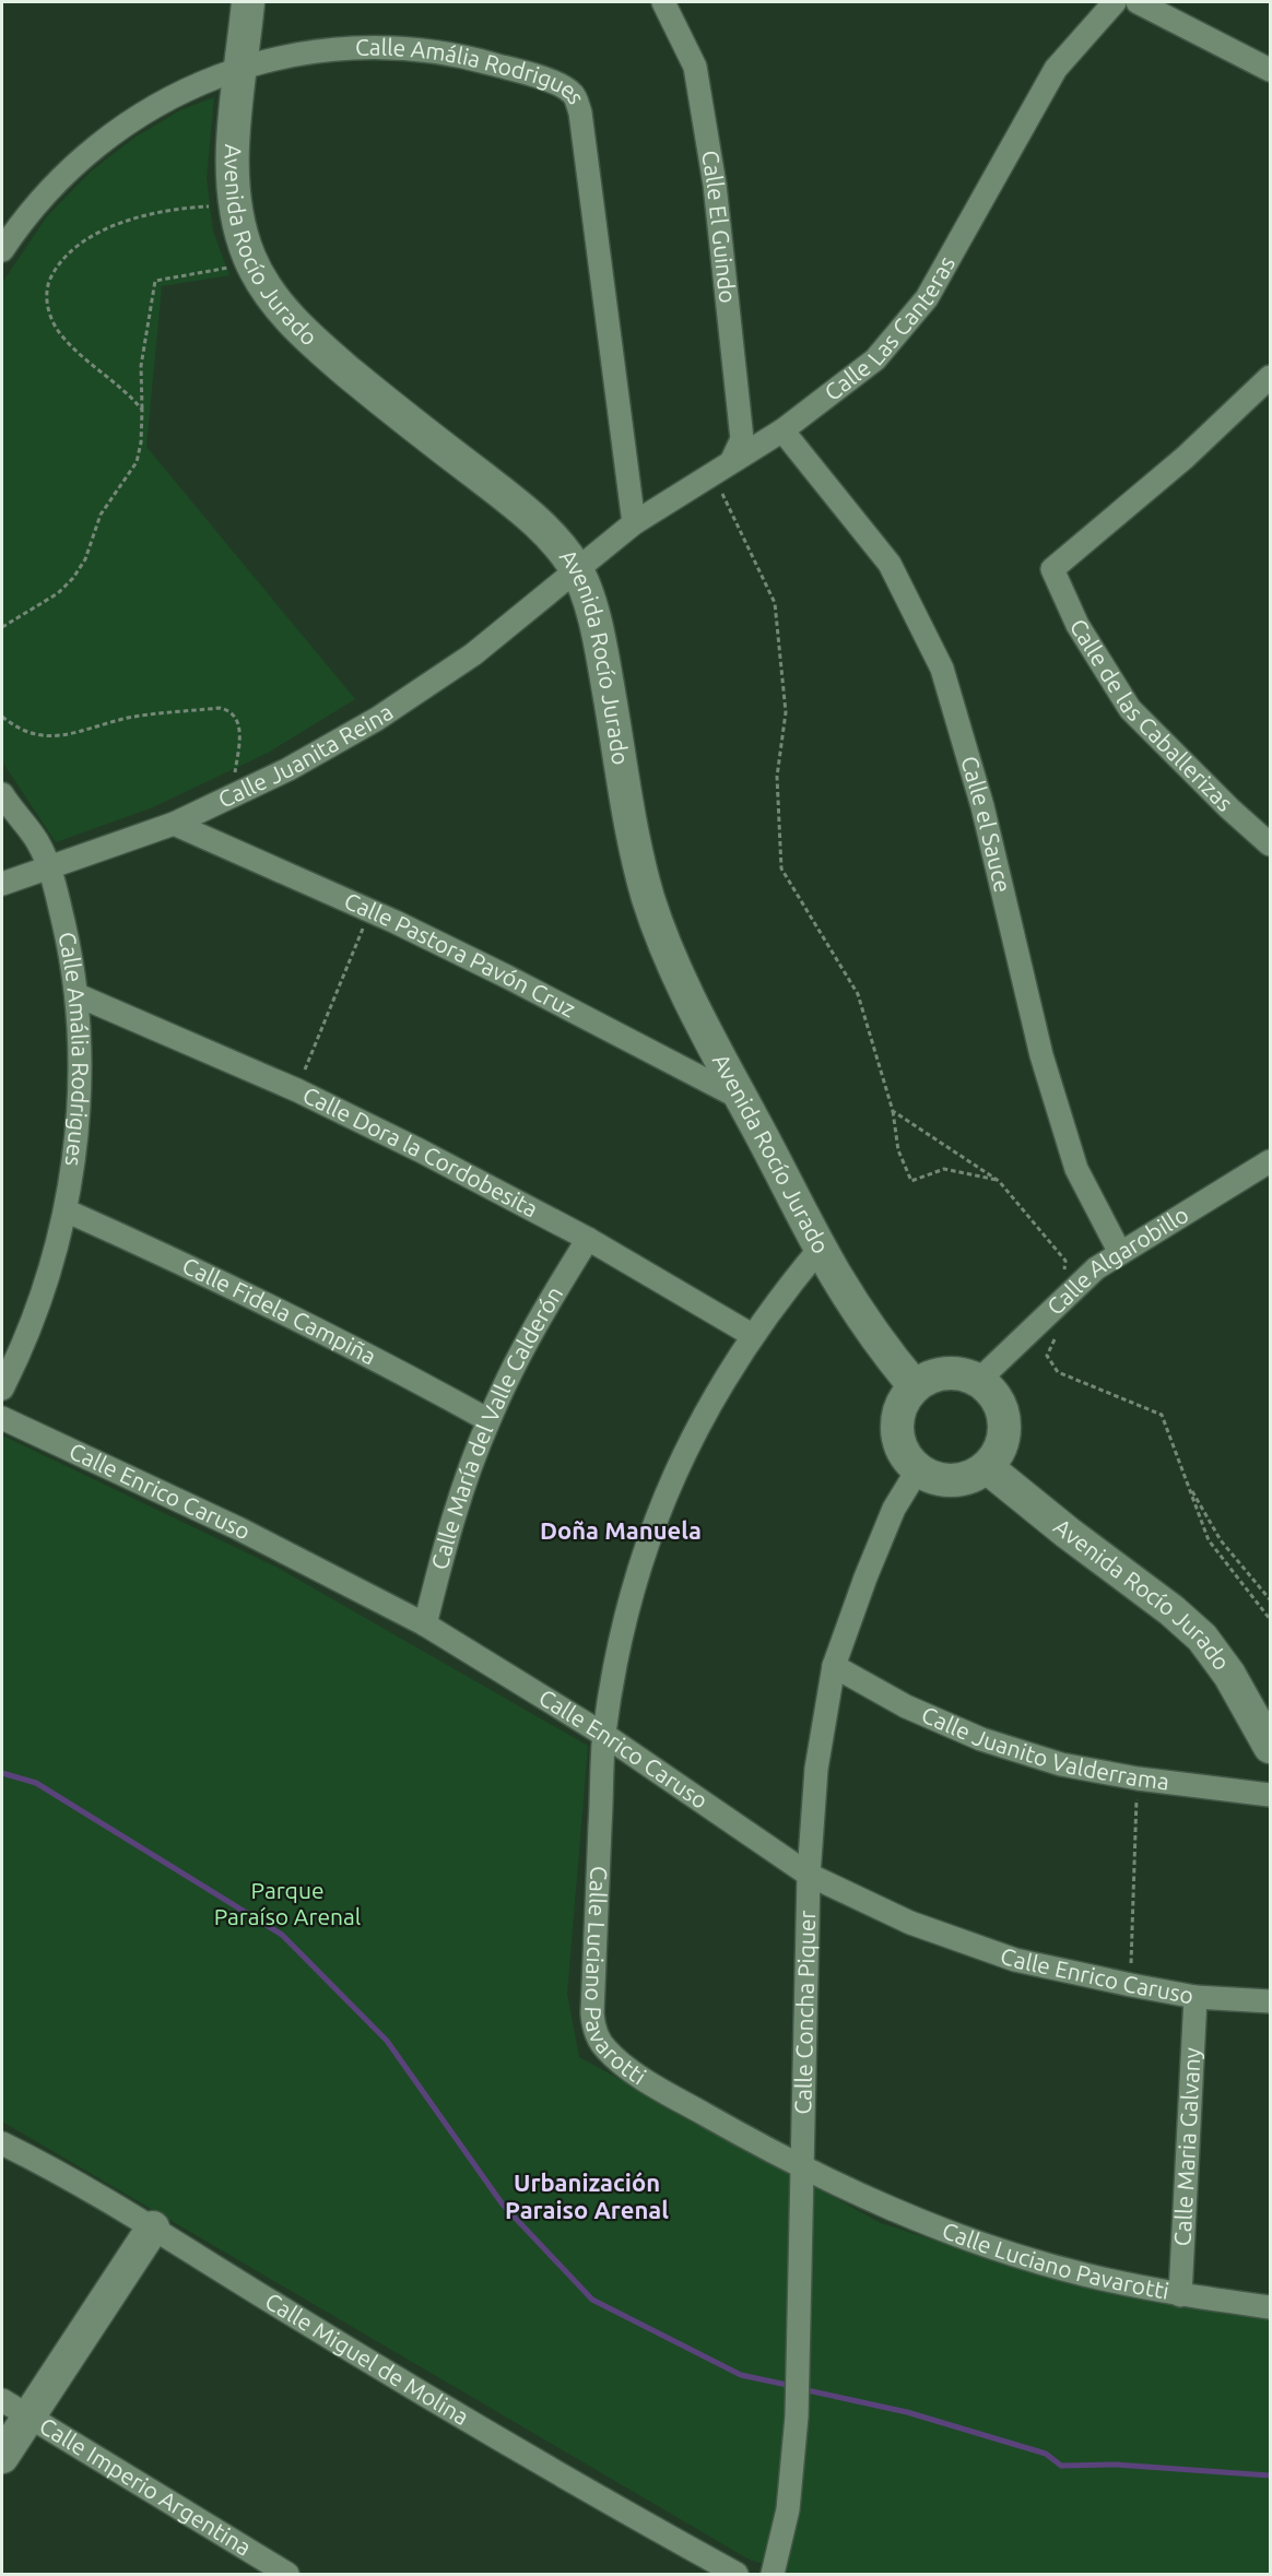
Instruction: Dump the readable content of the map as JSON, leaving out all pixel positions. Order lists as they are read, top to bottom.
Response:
{
  "streets": {
    "street": [
      "Calle Amália Rodrigues",
      "Calle El Guindo",
      "Avenida Rocío Jurado",
      "Calle Las Canteras",
      "Calle de las Caballerizas",
      "Calle Juanita Reina",
      "Calle el Sauce",
      "Calle Pastora Pavón Cruz",
      "Calle Dora la Cordobesita",
      "Calle Algarobillo",
      "Calle Fidela Campiña",
      "Calle María del Valle Calderón",
      "Calle Enrico Caruso",
      "Calle Juanito Valderrama",
      "Calle Luciano Pavarotti",
      "Calle Concha Piquer",
      "Calle Maria Galvany",
      "Calle Miguel de Molina",
      "Calle Imperio Argentina"
    ]
  },
  "crossings": [
    ["Calle Amália Rodrigues", "Avenida Rocío Jurado"],
    ["Calle Amália Rodrigues", "Calle Las Canteras"],
    ["Calle Amália Rodrigues", "Calle Juanita Reina"],
    ["Calle Amália Rodrigues", "Calle Dora la Cordobesita"],
    ["Calle Amália Rodrigues", "Calle Fidela Campiña"],
    ["Calle El Guindo", "Calle Las Canteras"],
    ["Avenida Rocío Jurado", "Calle Las Canteras"],
    ["Avenida Rocío Jurado", "Calle Juanita Reina"],
    ["Avenida Rocío Jurado", "Calle Pastora Pavón Cruz"],
    ["Avenida Rocío Jurado", "Calle Algarobillo"],
    ["Avenida Rocío Jurado", "Calle Luciano Pavarotti"],
    ["Avenida Rocío Jurado", "Calle Concha Piquer"],
    ["Calle Las Canteras", "Calle Juanita Reina"],
    ["Calle Las Canteras", "Calle el Sauce"],
    ["Calle Juanita Reina", "Calle Pastora Pavón Cruz"],
    ["Calle el Sauce", "Calle Algarobillo"],
    ["Calle Dora la Cordobesita", "Calle María del Valle Calderón"],
    ["Calle Dora la Cordobesita", "Calle Luciano Pavarotti"],
    ["Calle Algarobillo", "Calle Concha Piquer"],
    ["Calle Fidela Campiña", "Calle María del Valle Calderón"],
    ["Calle María del Valle Calderón", "Calle Enrico Caruso"],
    ["Calle Enrico Caruso", "Calle Luciano Pavarotti"],
    ["Calle Enrico Caruso", "Calle Concha Piquer"],
    ["Calle Enrico Caruso", "Calle Maria Galvany"],
    ["Calle Juanito Valderrama", "Calle Concha Piquer"],
    ["Calle Luciano Pavarotti", "Calle Concha Piquer"],
    ["Calle Luciano Pavarotti", "Calle Maria Galvany"]
  ],
  "districts": ["Doña Manuela", "Urbanización Paraiso Arenal"],
  "parks": ["Parque Paraíso Arenal"]
}
